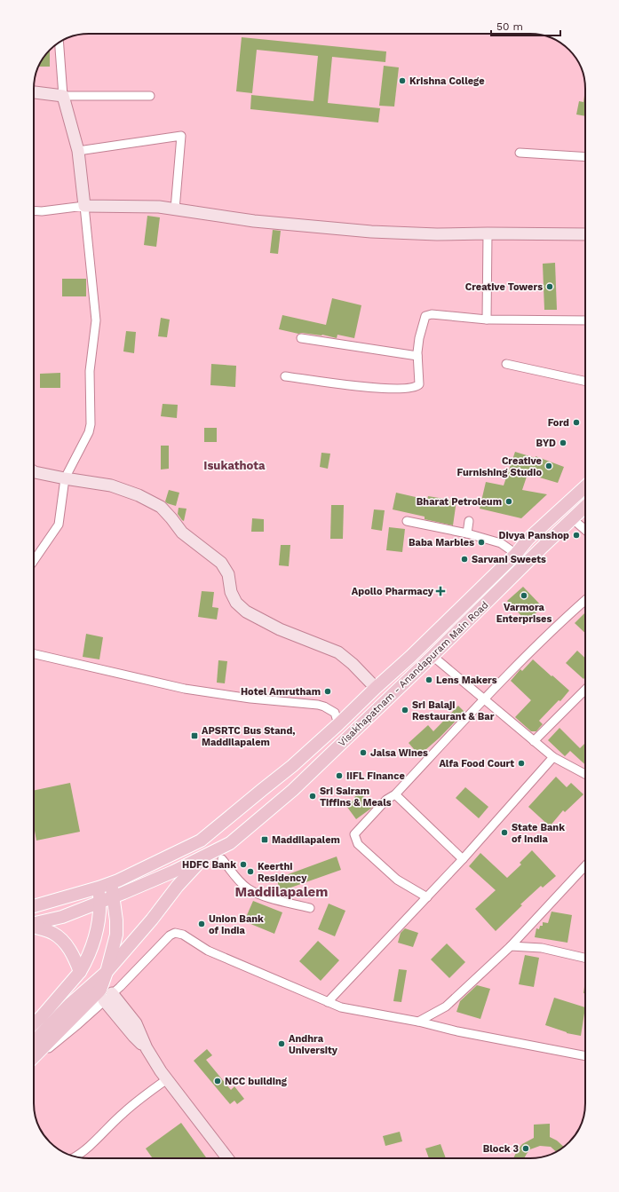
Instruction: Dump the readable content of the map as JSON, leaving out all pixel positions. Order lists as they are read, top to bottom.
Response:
{
  "streets": {
    "main road": ["Visakhapatnam - Anandapuram Main Road"]
  },
  "districts": ["Isukathota", "Maddilapalem"],
  "places": {
    "other": [
      "Krishna College",
      "Creative Towers",
      "Ford",
      "BYD",
      "Creative Furnishing Studio",
      "Bharat Petroleum",
      "Divya Panshop",
      "Baba Marbles",
      "Sarvani Sweets",
      "Varmora Enterprises",
      "Lens Makers",
      "Hotel Amrutham",
      "Sri Balaji Restaurant & Bar",
      "Jalsa Wines",
      "Alfa Food Court",
      "IIFL Finance",
      "Sri Sairam Tiffins & Meals",
      "State Bank of India",
      "HDFC Bank",
      "Keerthi Residency",
      "Union Bank of India",
      "Andhra University",
      "NCC building",
      "Block 3"
    ],
    "health": ["Apollo Pharmacy"],
    "transit": ["APSRTC Bus Stand, Maddilapalem", "Maddilapalem"]
  },
  "scale_bar": "50 m"
}
